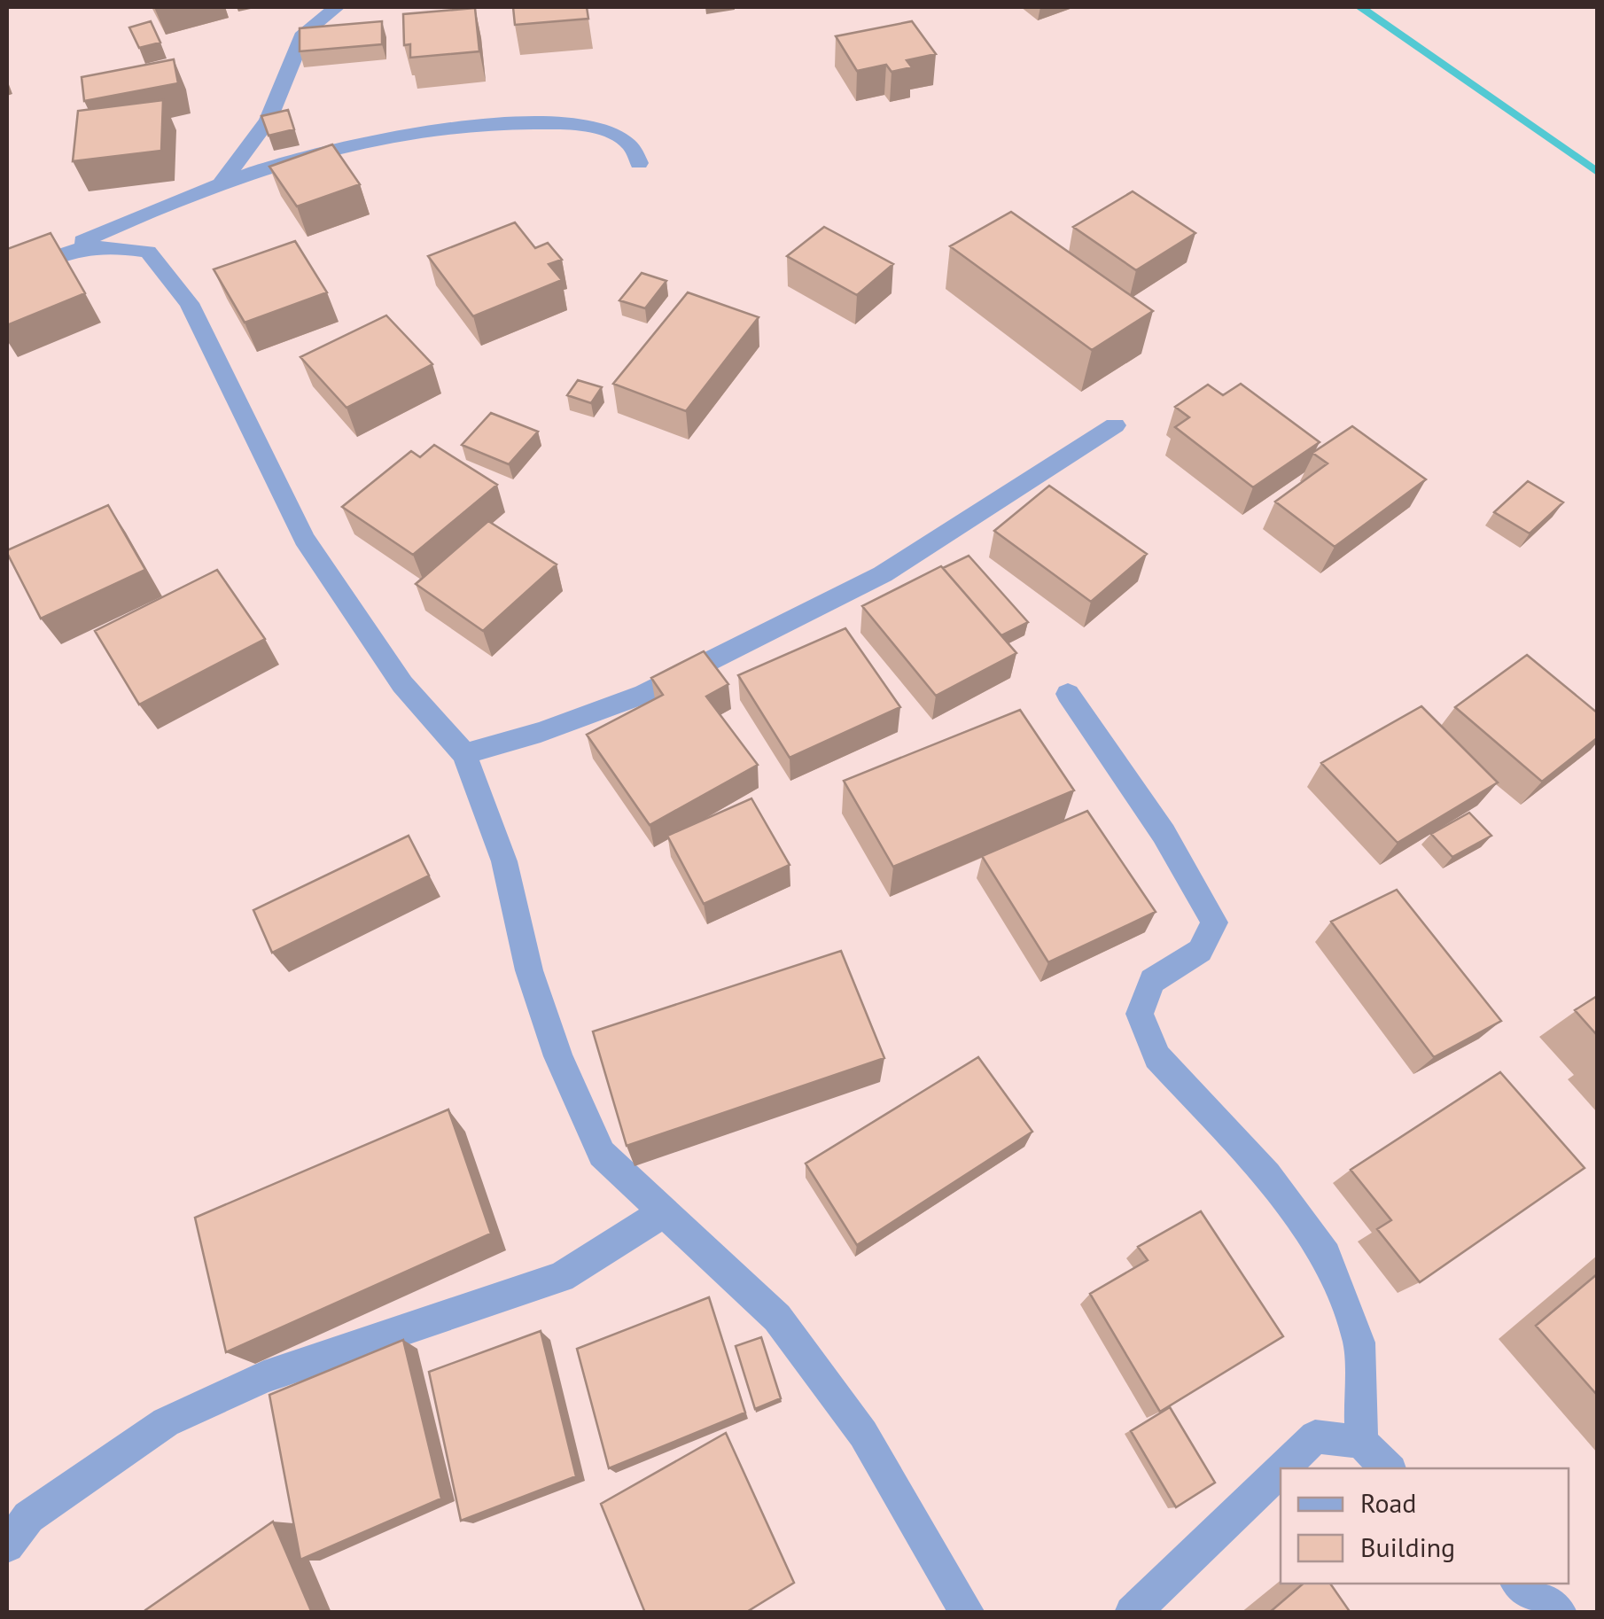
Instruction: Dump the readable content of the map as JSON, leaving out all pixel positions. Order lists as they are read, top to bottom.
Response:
{
  "legend": ["Road", "Building"]
}
